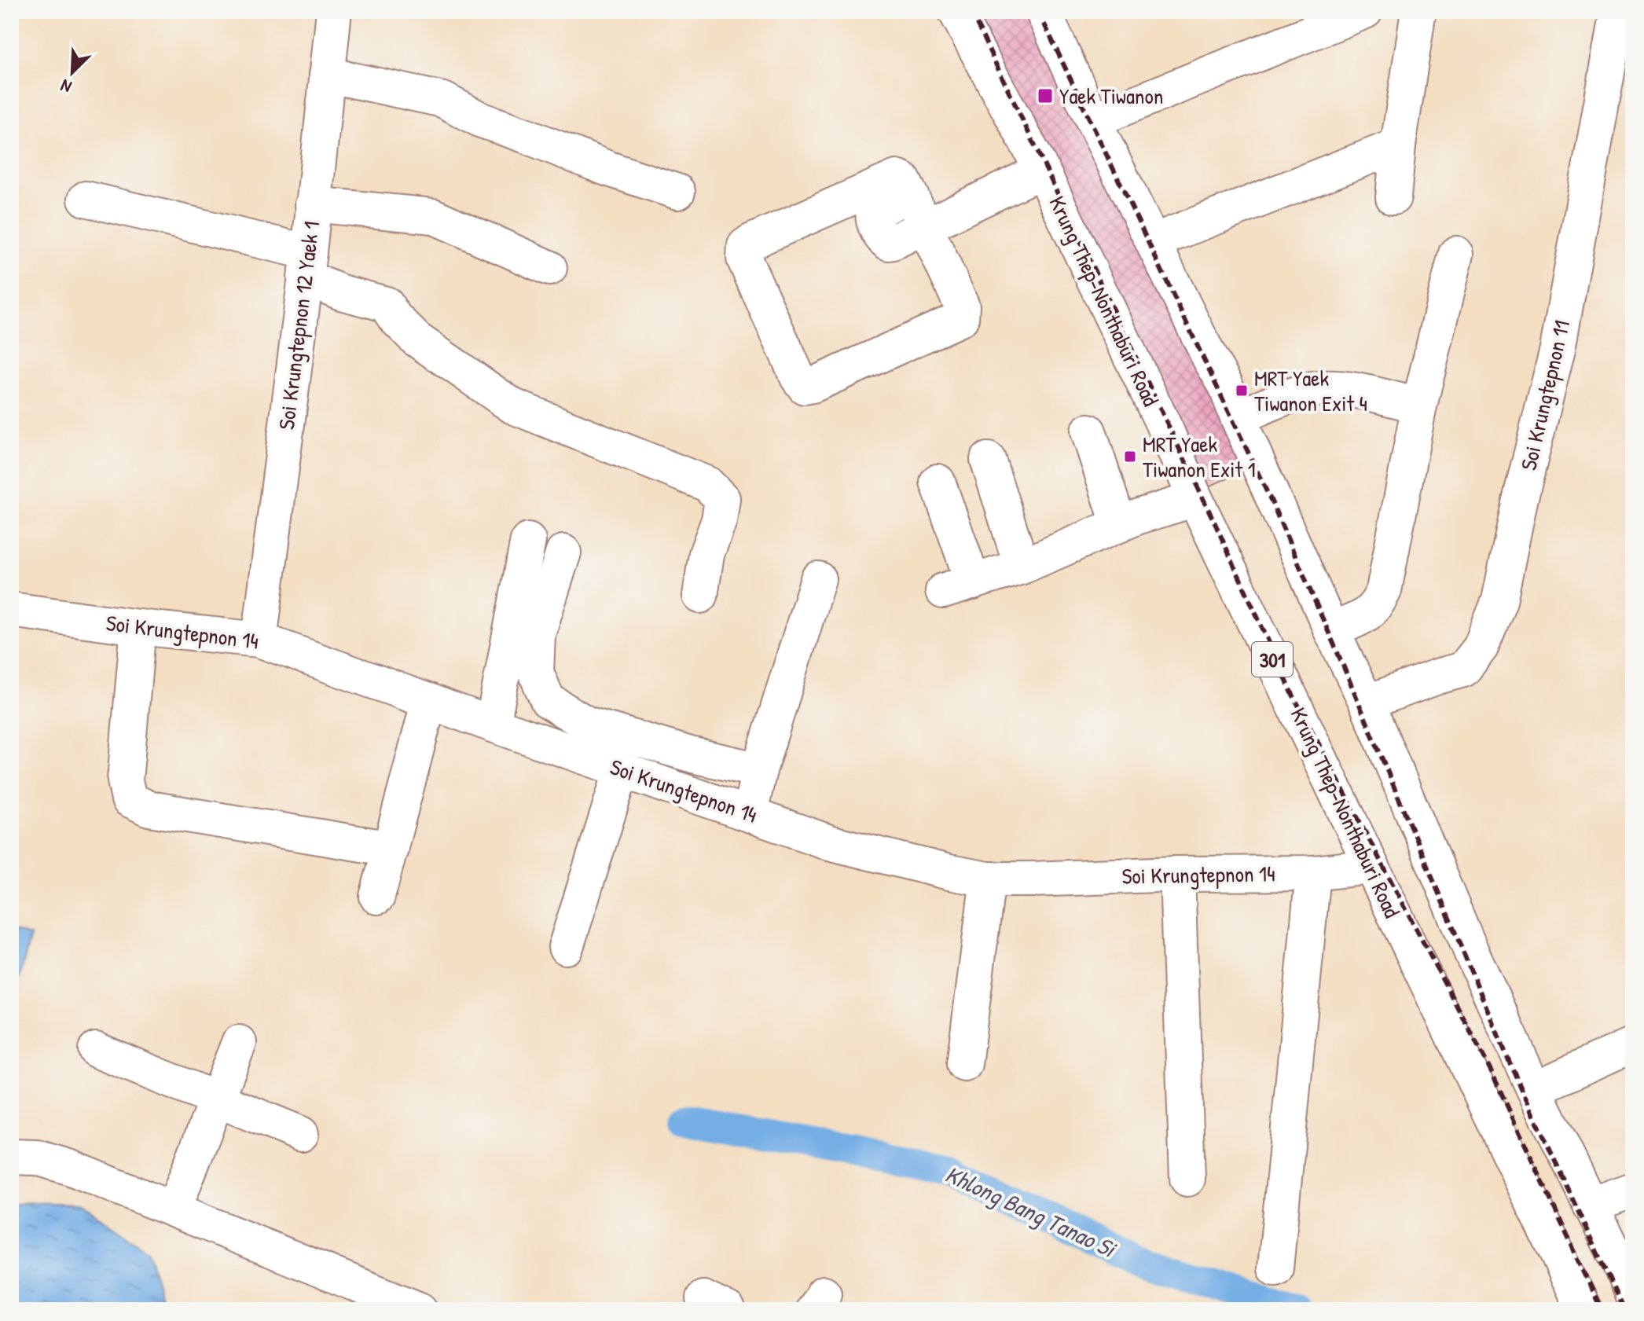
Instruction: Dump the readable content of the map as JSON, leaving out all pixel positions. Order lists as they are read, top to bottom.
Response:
{
  "streets": {
    "street": [
      "Krung Thep-Nonthaburi Road",
      "Soi Krungtepnon 12 Yaek 1",
      "Soi Krungtepnon 11",
      "Soi Krungtepnon 14",
      "301"
    ]
  },
  "crossings": [
    ["Krung Thep-Nonthaburi Road", "Soi Krungtepnon 14"],
    ["Soi Krungtepnon 12 Yaek 1", "Soi Krungtepnon 14"]
  ],
  "water": ["Khlong Bang Tanao Si"],
  "places": {
    "transit": ["Yaek Tiwanon", "MRT Yaek Tiwanon Exit 4", "MRT Yaek Tiwanon Exit 1"]
  },
  "north": "bottom left"
}
